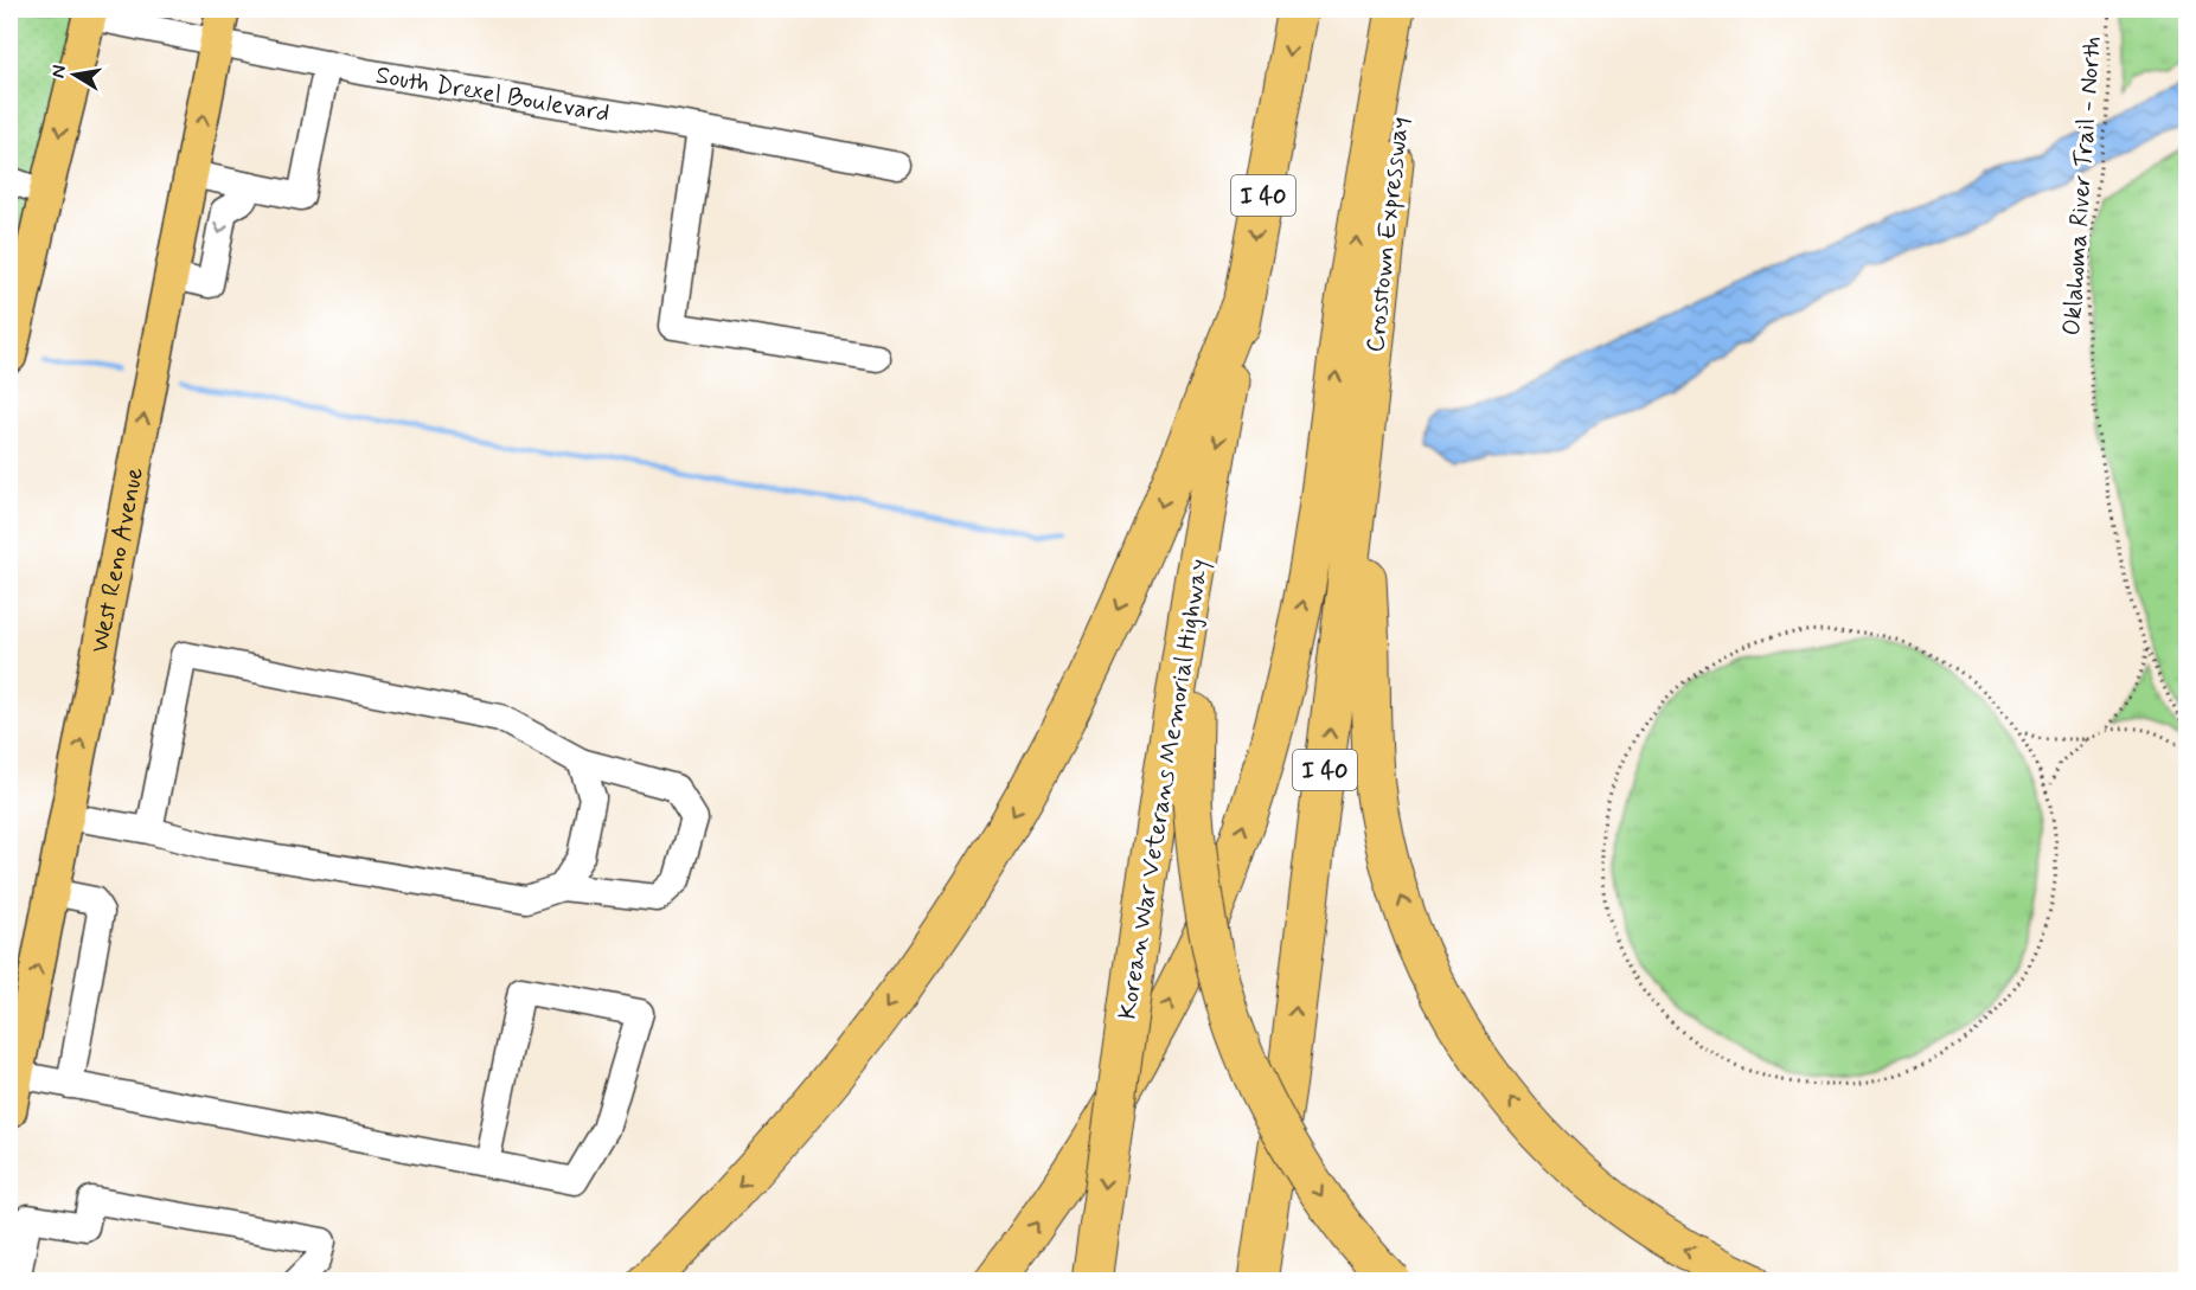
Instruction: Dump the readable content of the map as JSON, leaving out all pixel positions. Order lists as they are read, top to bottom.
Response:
{
  "streets": {
    "highway": ["I 40", "Crosstown Expressway", "Korean War Veterans Memorial Highway"],
    "main road": ["West Reno Avenue"],
    "street": ["South Drexel Boulevard"],
    "path": ["Oklahoma River Trail - North"]
  },
  "crossings": [
    ["South Drexel Boulevard", "West Reno Avenue"],
    ["I 40", "Crosstown Expressway"],
    ["I 40", "Korean War Veterans Memorial Highway"]
  ],
  "one_way": ["West Reno Avenue"],
  "north": "left"
}
